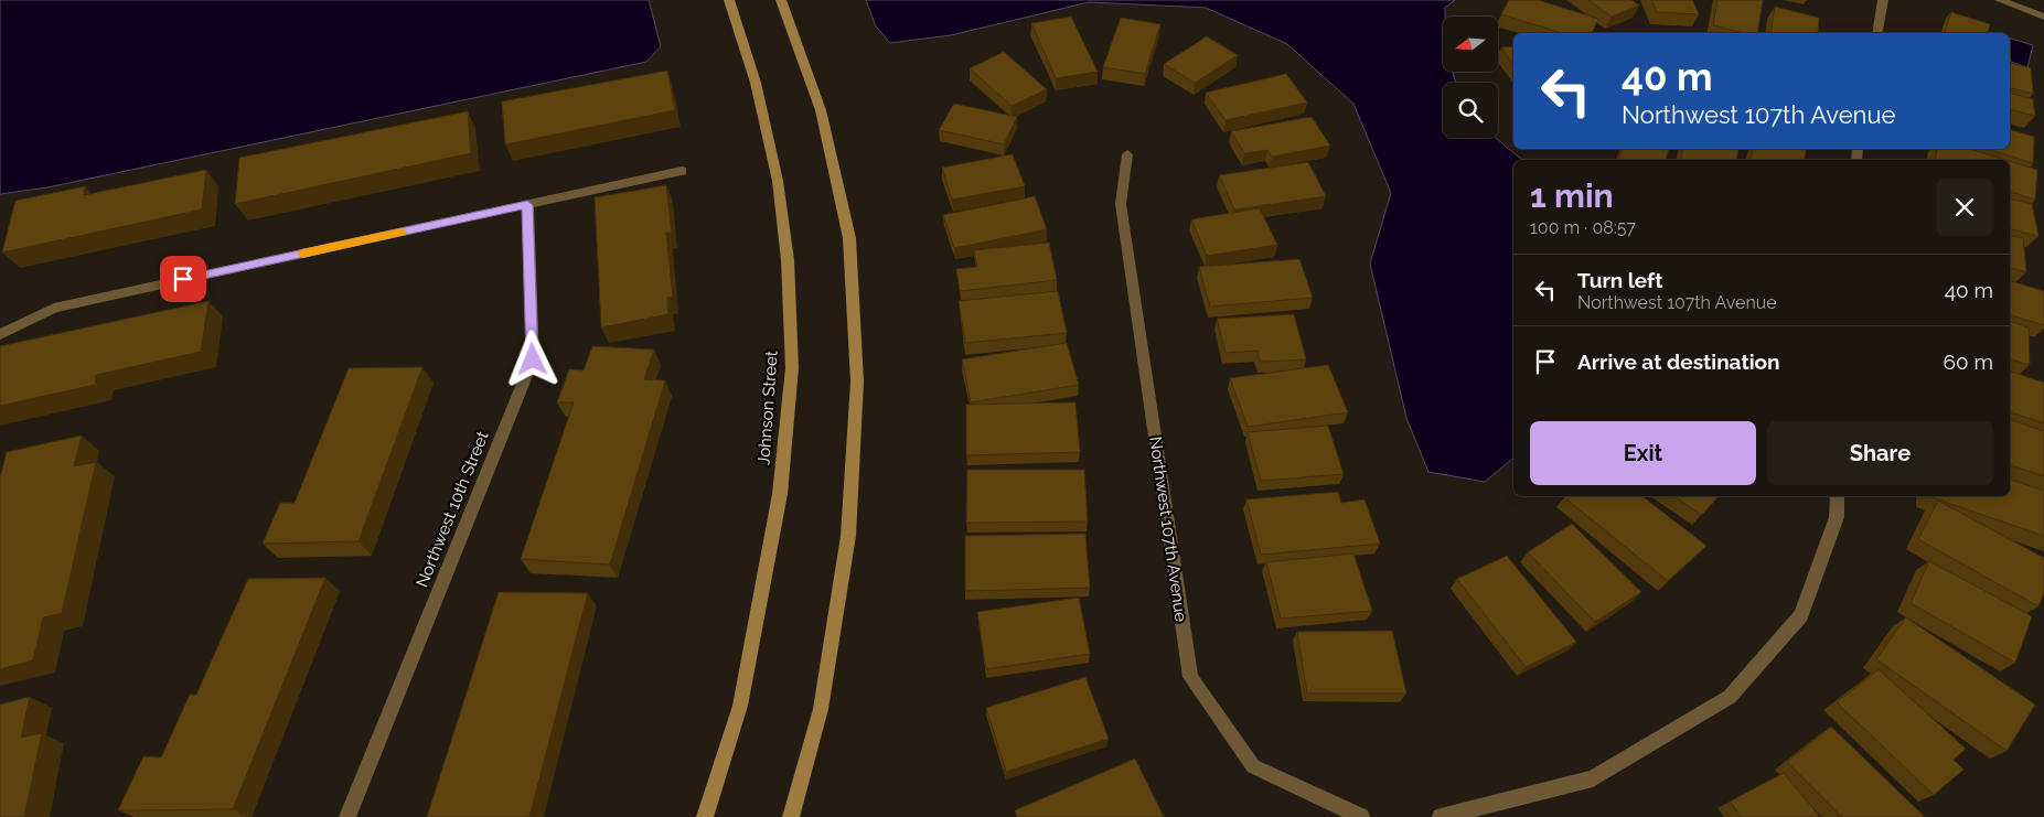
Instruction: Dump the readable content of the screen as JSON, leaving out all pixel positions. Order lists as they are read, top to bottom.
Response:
{
  "streets": {
    "street": ["Johnson Street", "Northwest 10th Street", "Northwest 107th Avenue"]
  },
  "north": "left",
  "page": {
    "turn": ["40 m", "Northwest 107th Avenue"],
    "heading": ["1 min", "100 m · 08:57"],
    "list": [
      {
        "name": "Turn left",
        "note": "Northwest 107th Avenue",
        "value": "40 m"
      },
      {
        "name": "Arrive at destination",
        "value": "60 m"
      }
    ],
    "buttons": ["Exit", "Share"]
  }
}
